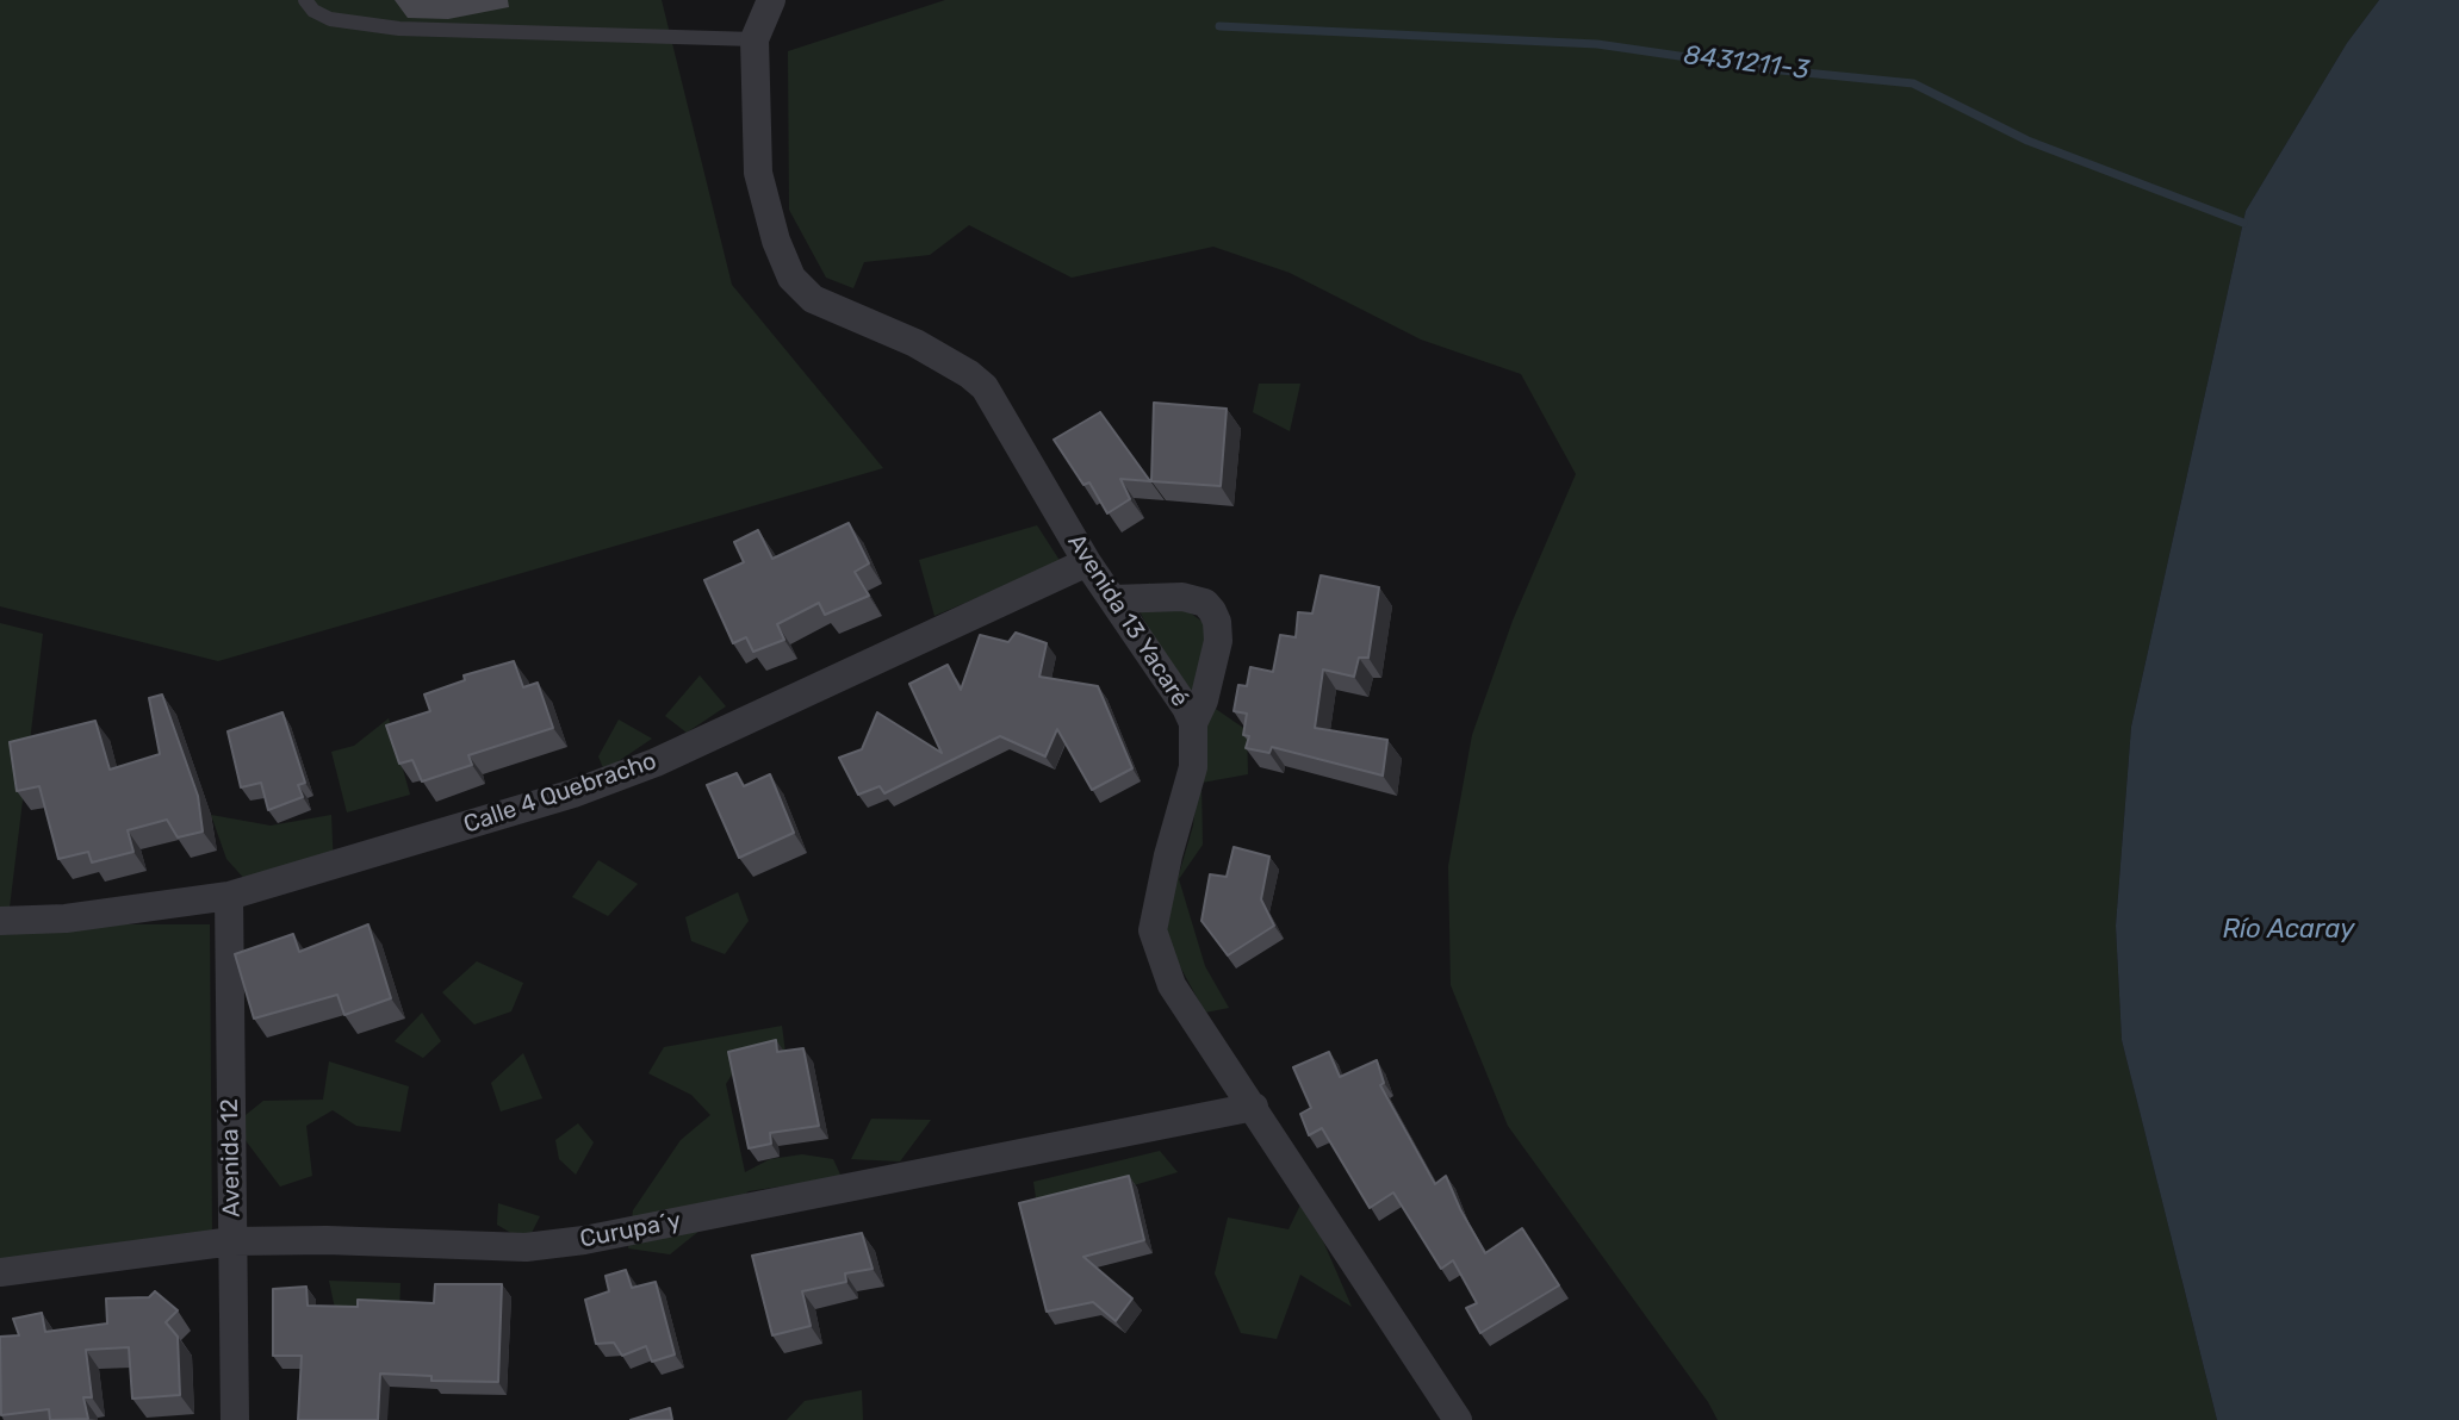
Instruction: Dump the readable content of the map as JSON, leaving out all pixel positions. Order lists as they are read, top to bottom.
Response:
{
  "streets": {
    "street": [
      "Avenida 13 Yacaré",
      "Calle 4 Quebracho",
      "Avenida 12",
      "Curupa´y"
    ]
  },
  "crossings": [
    ["Avenida 13 Yacaré", "Calle 4 Quebracho"],
    ["Avenida 13 Yacaré", "Curupa´y"],
    ["Calle 4 Quebracho", "Avenida 12"],
    ["Avenida 12", "Curupa´y"]
  ],
  "water": ["8431211-3", "Río Acaray"]
}
